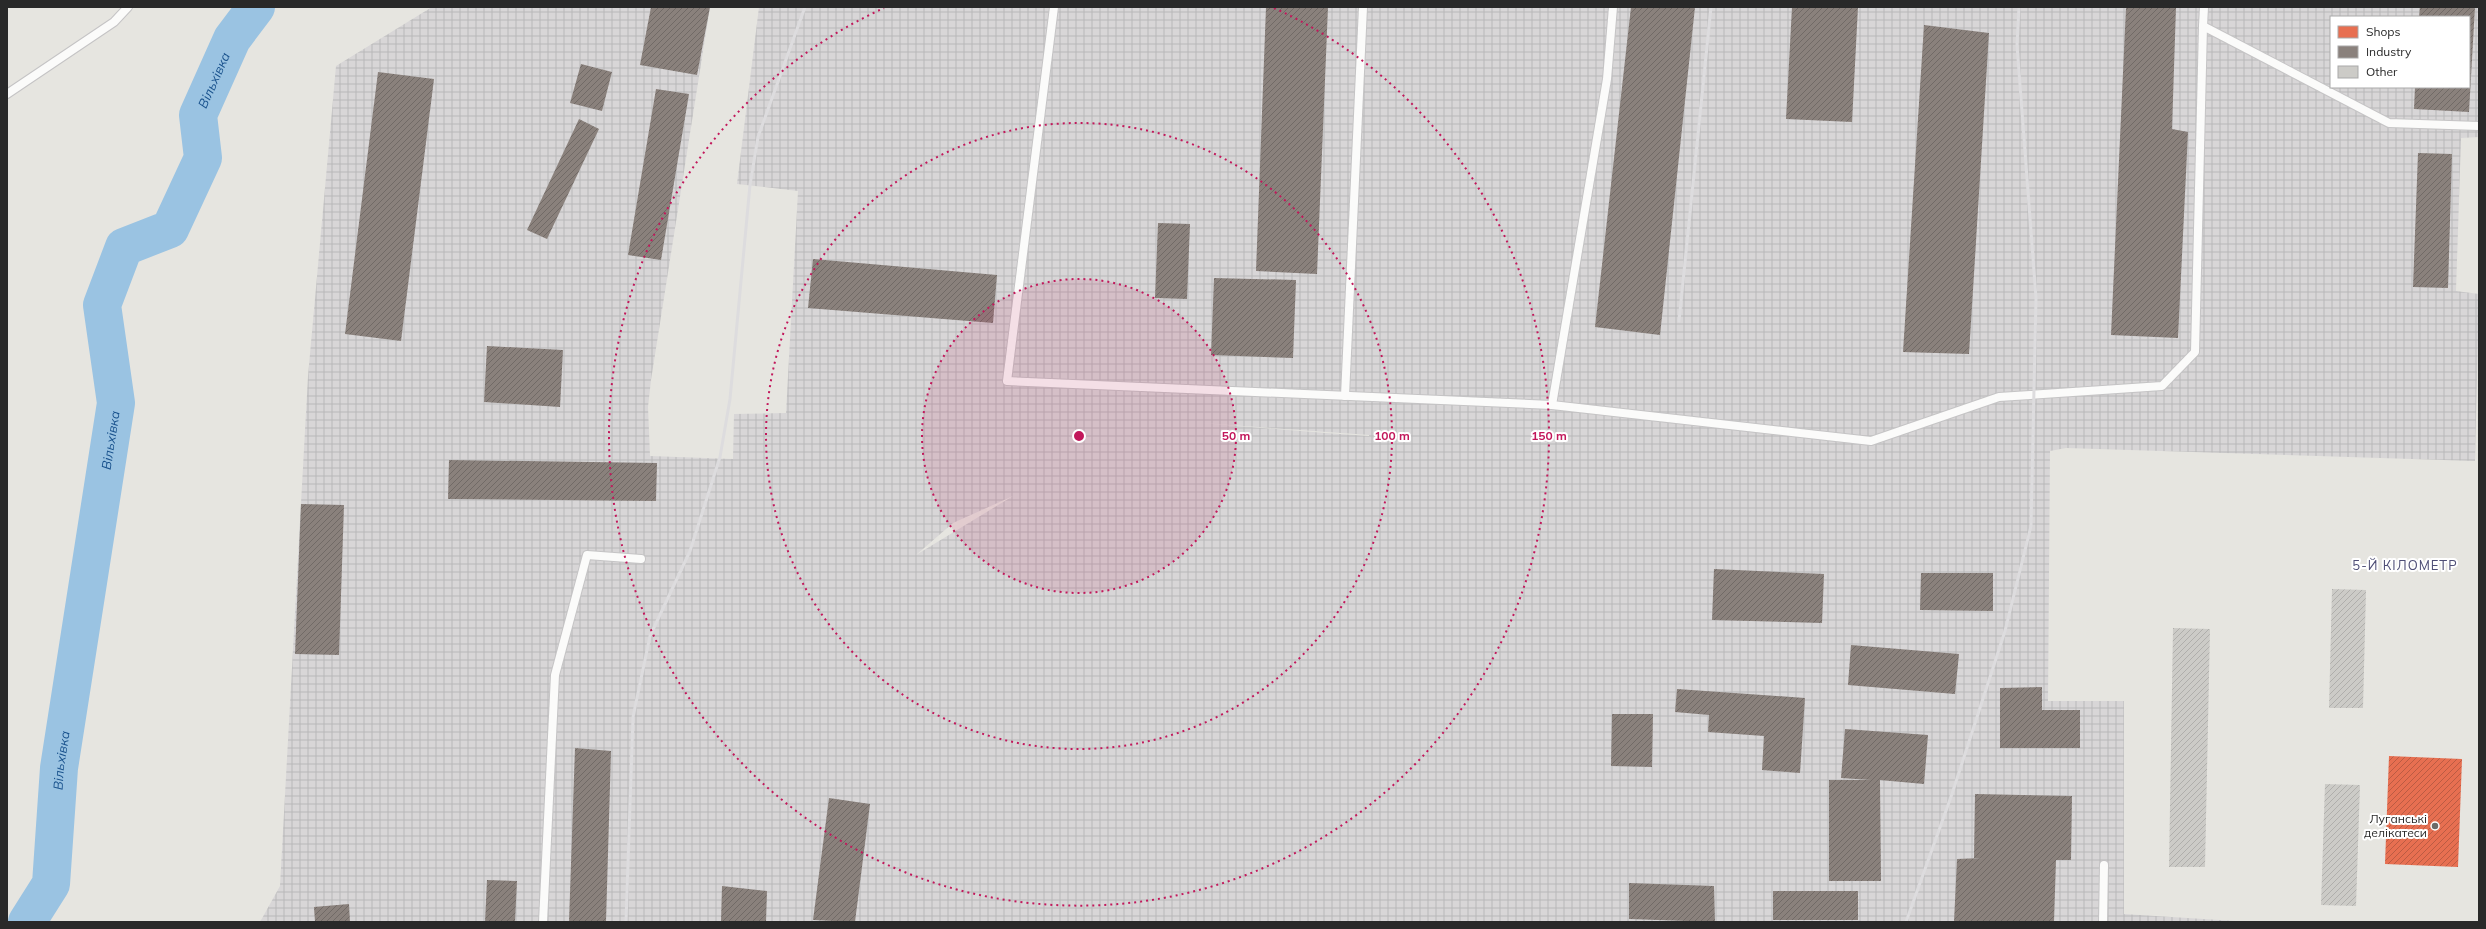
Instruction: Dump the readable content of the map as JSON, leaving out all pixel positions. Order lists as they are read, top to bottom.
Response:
{
  "districts": ["5-Й КІЛОМЕТР"],
  "water": ["Вільхівка"],
  "places": ["Луганські делікатеси"],
  "legend": ["Shops", "Industry", "Other"],
  "rings": ["50 m", "100 m", "150 m"]
}
